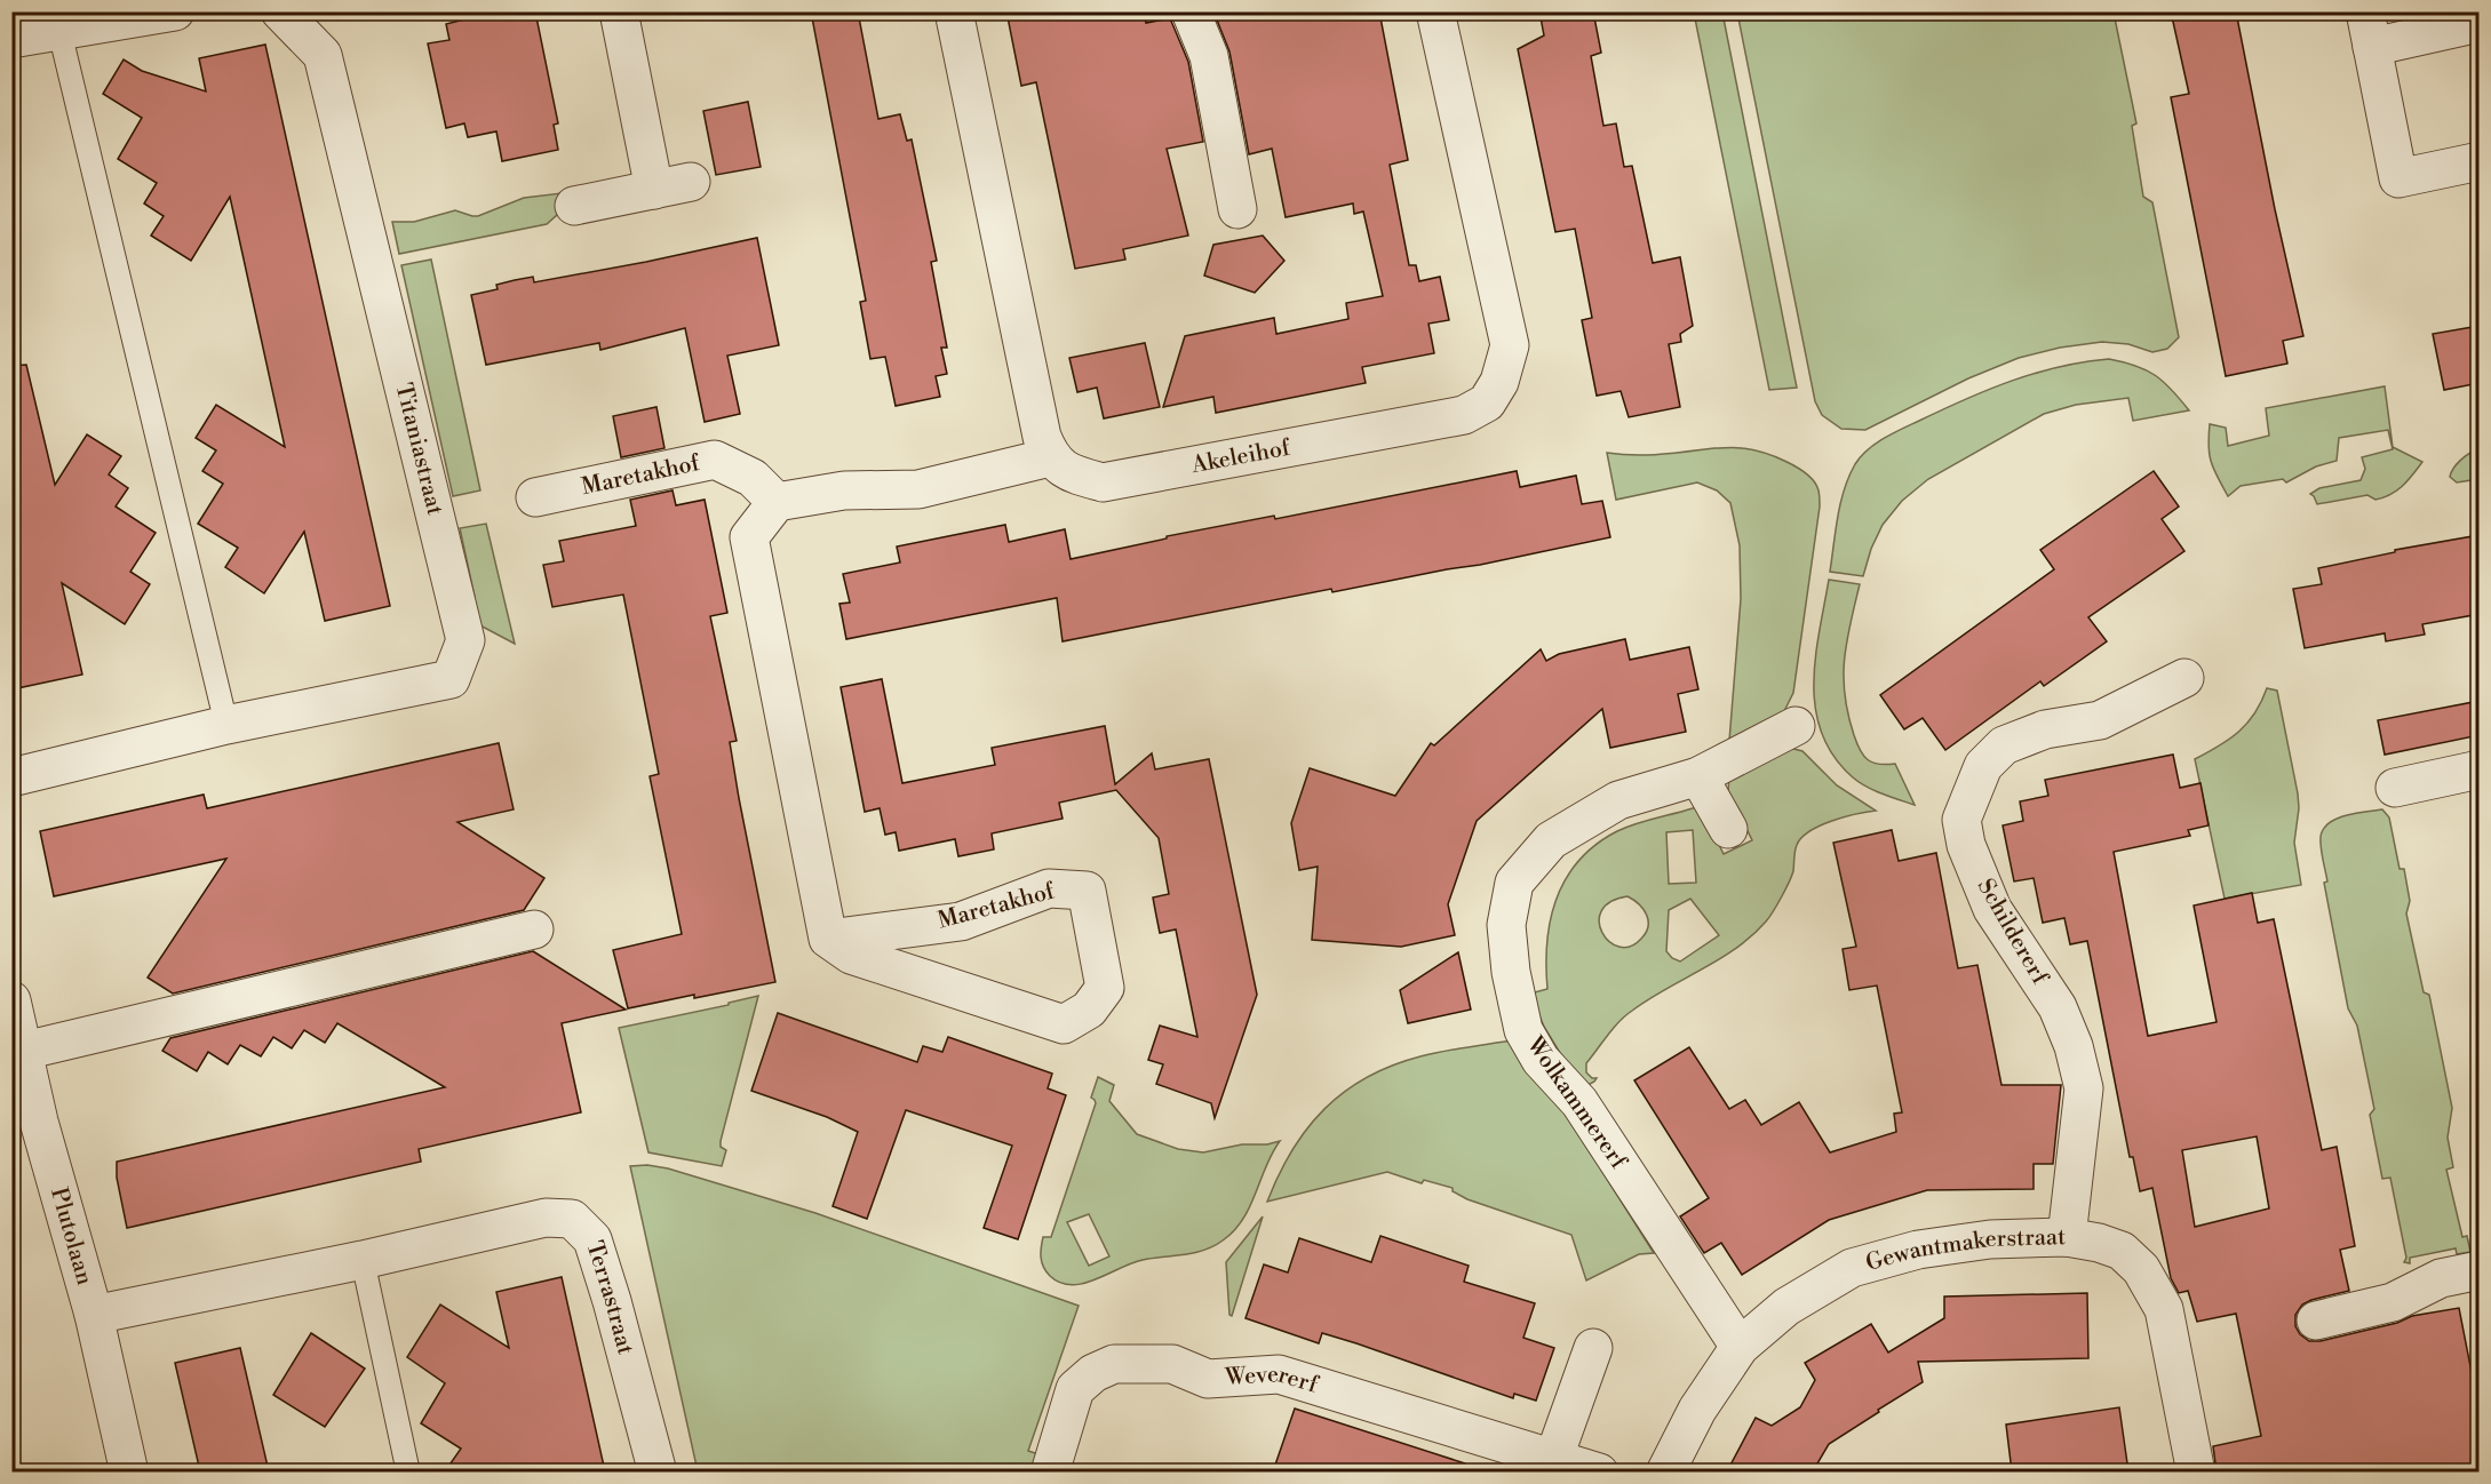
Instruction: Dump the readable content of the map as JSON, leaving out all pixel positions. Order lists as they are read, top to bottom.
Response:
{
  "streets": {
    "street": [
      "Titaniastraat",
      "Akeleihof",
      "Maretakhof",
      "Schildererf",
      "Wolkammererf",
      "Plutolaan",
      "Gewantmakerstraat",
      "Terrastraat",
      "Wevererf"
    ]
  },
  "crossings": [
    ["Schildererf", "Gewantmakerstraat"],
    ["Wolkammererf", "Gewantmakerstraat"],
    ["Plutolaan", "Terrastraat"]
  ]
}
